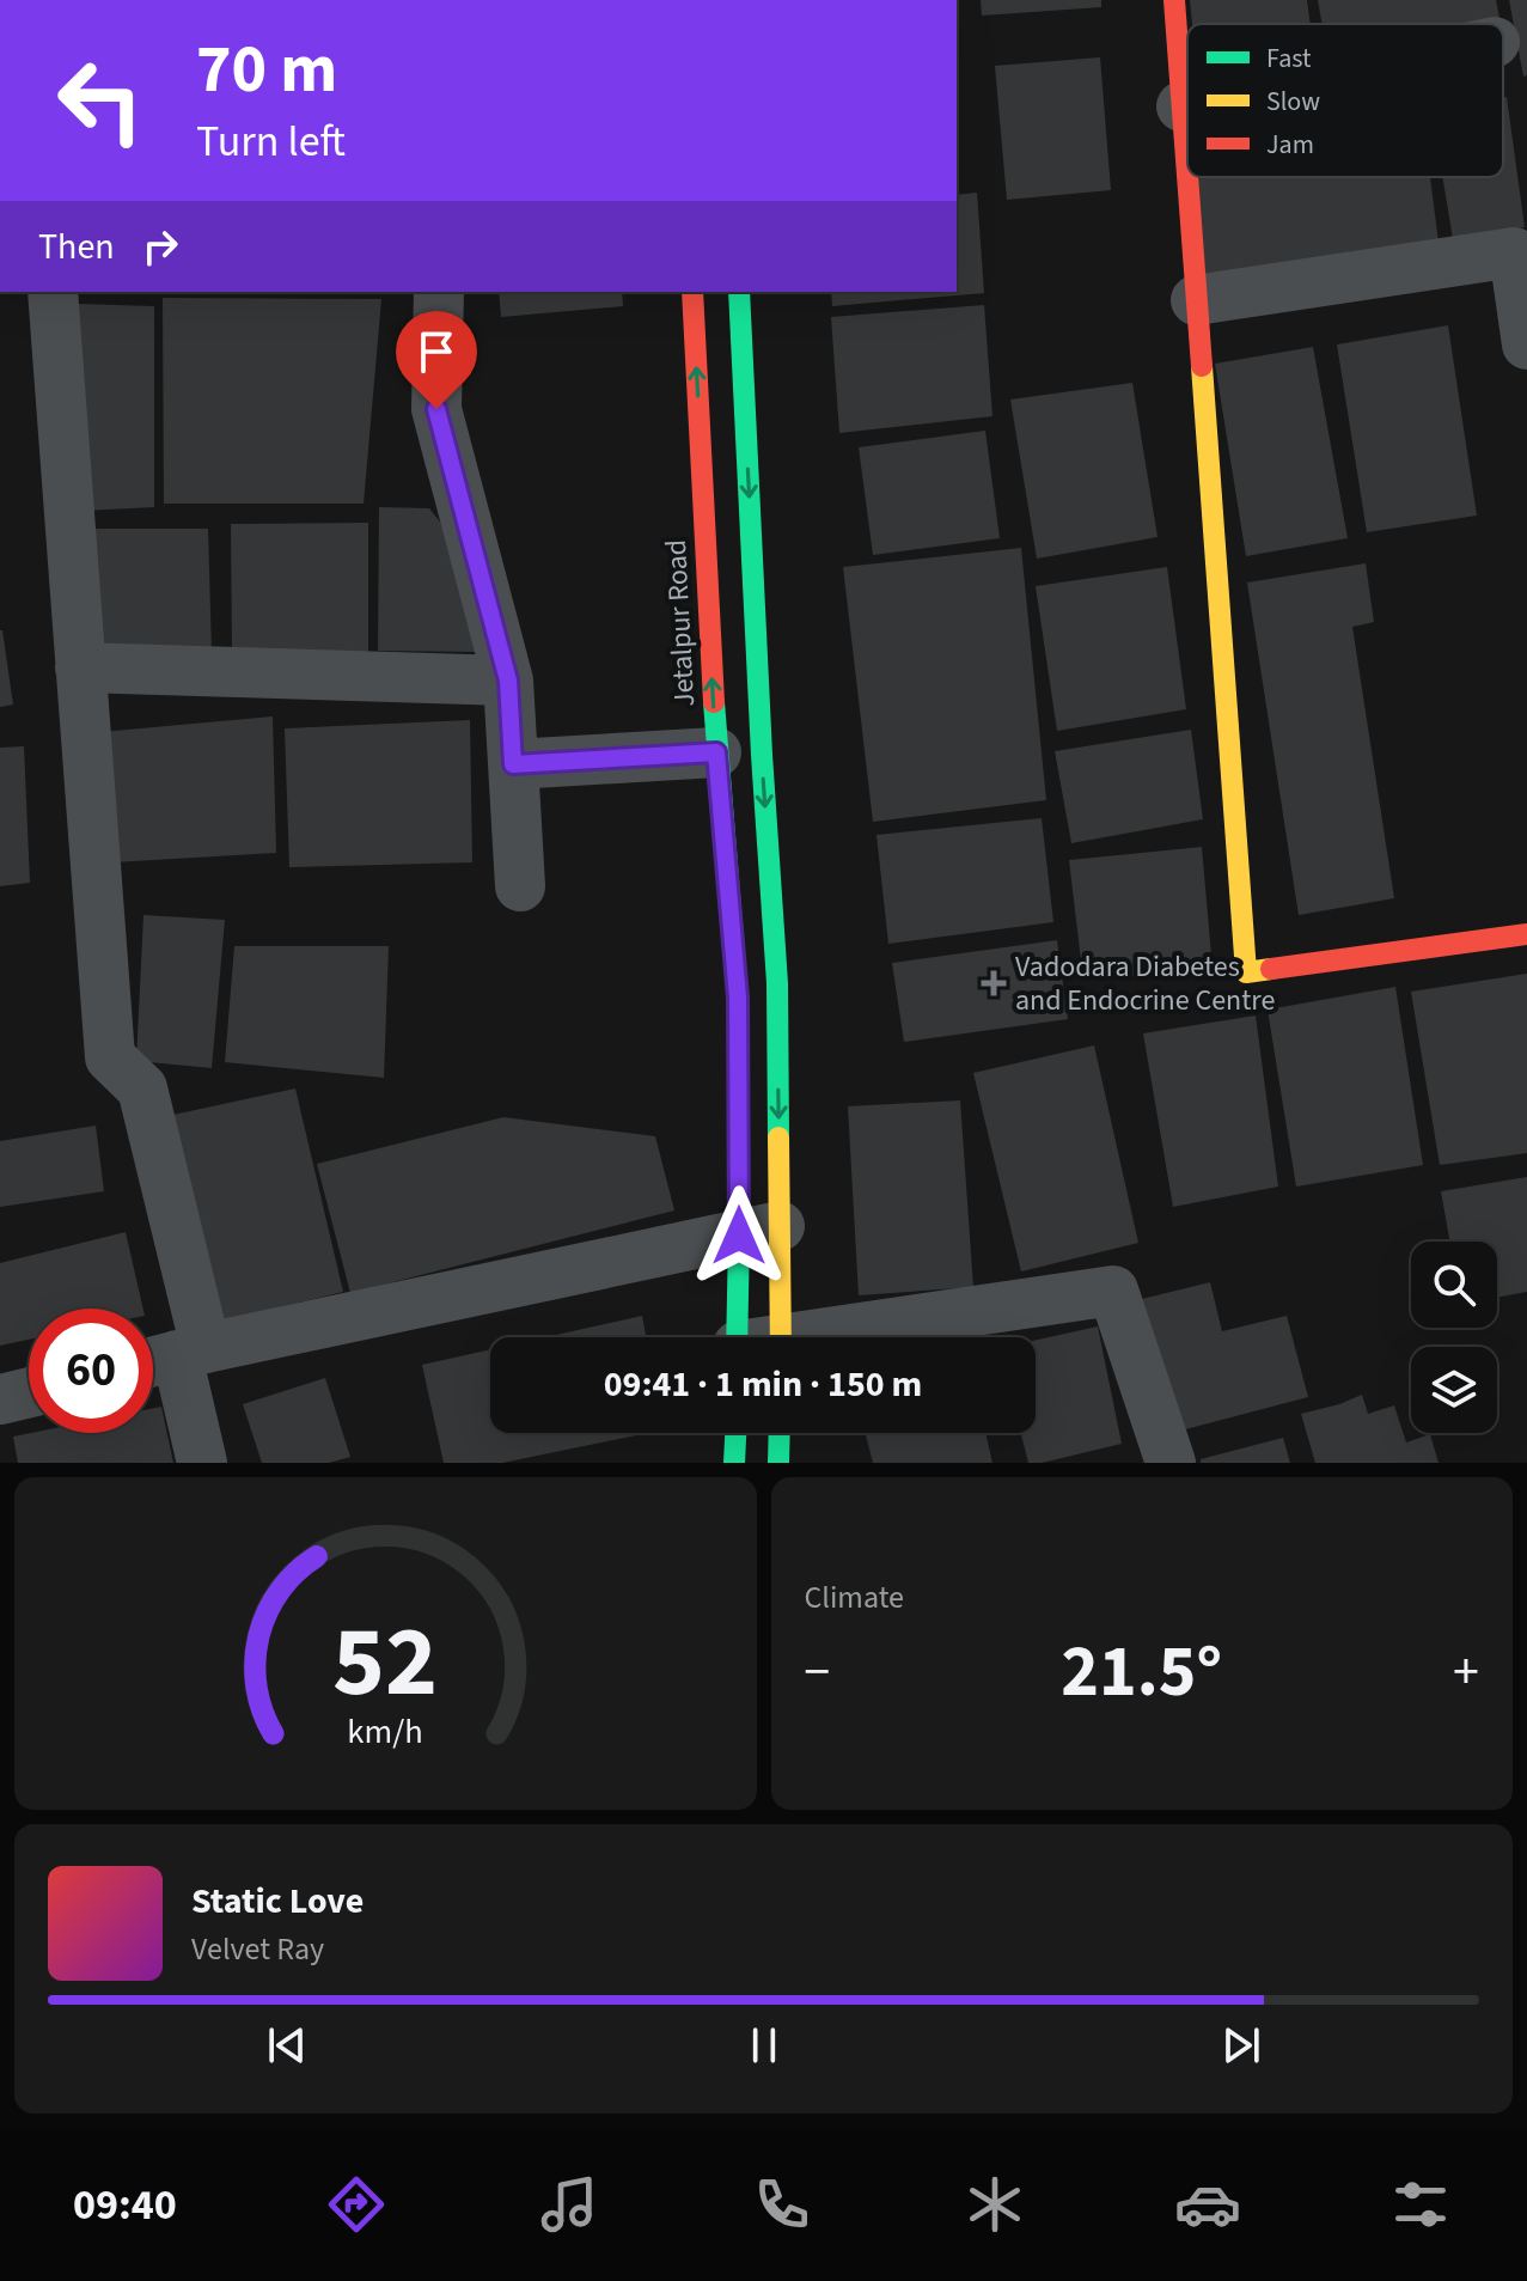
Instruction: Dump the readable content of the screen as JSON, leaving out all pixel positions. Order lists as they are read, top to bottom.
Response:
{
  "streets": {
    "main road": ["Jetalpur Road"]
  },
  "places": {
    "health": ["Vadodara Diabetes and Endocrine Centre"]
  },
  "legend": ["Fast", "Slow", "Jam"],
  "page": {
    "turn": ["70 m", "Turn left"],
    "then": "Then",
    "limit": "60",
    "trip": "09:41 · 1 min · 150 m",
    "tile": "Climate",
    "heat": ["−", "21.5°", "+"],
    "song": ["Static Love", "Velvet Ray"],
    "tabs": "09:40",
    "gauge": ["52", "km/h"]
  }
}
